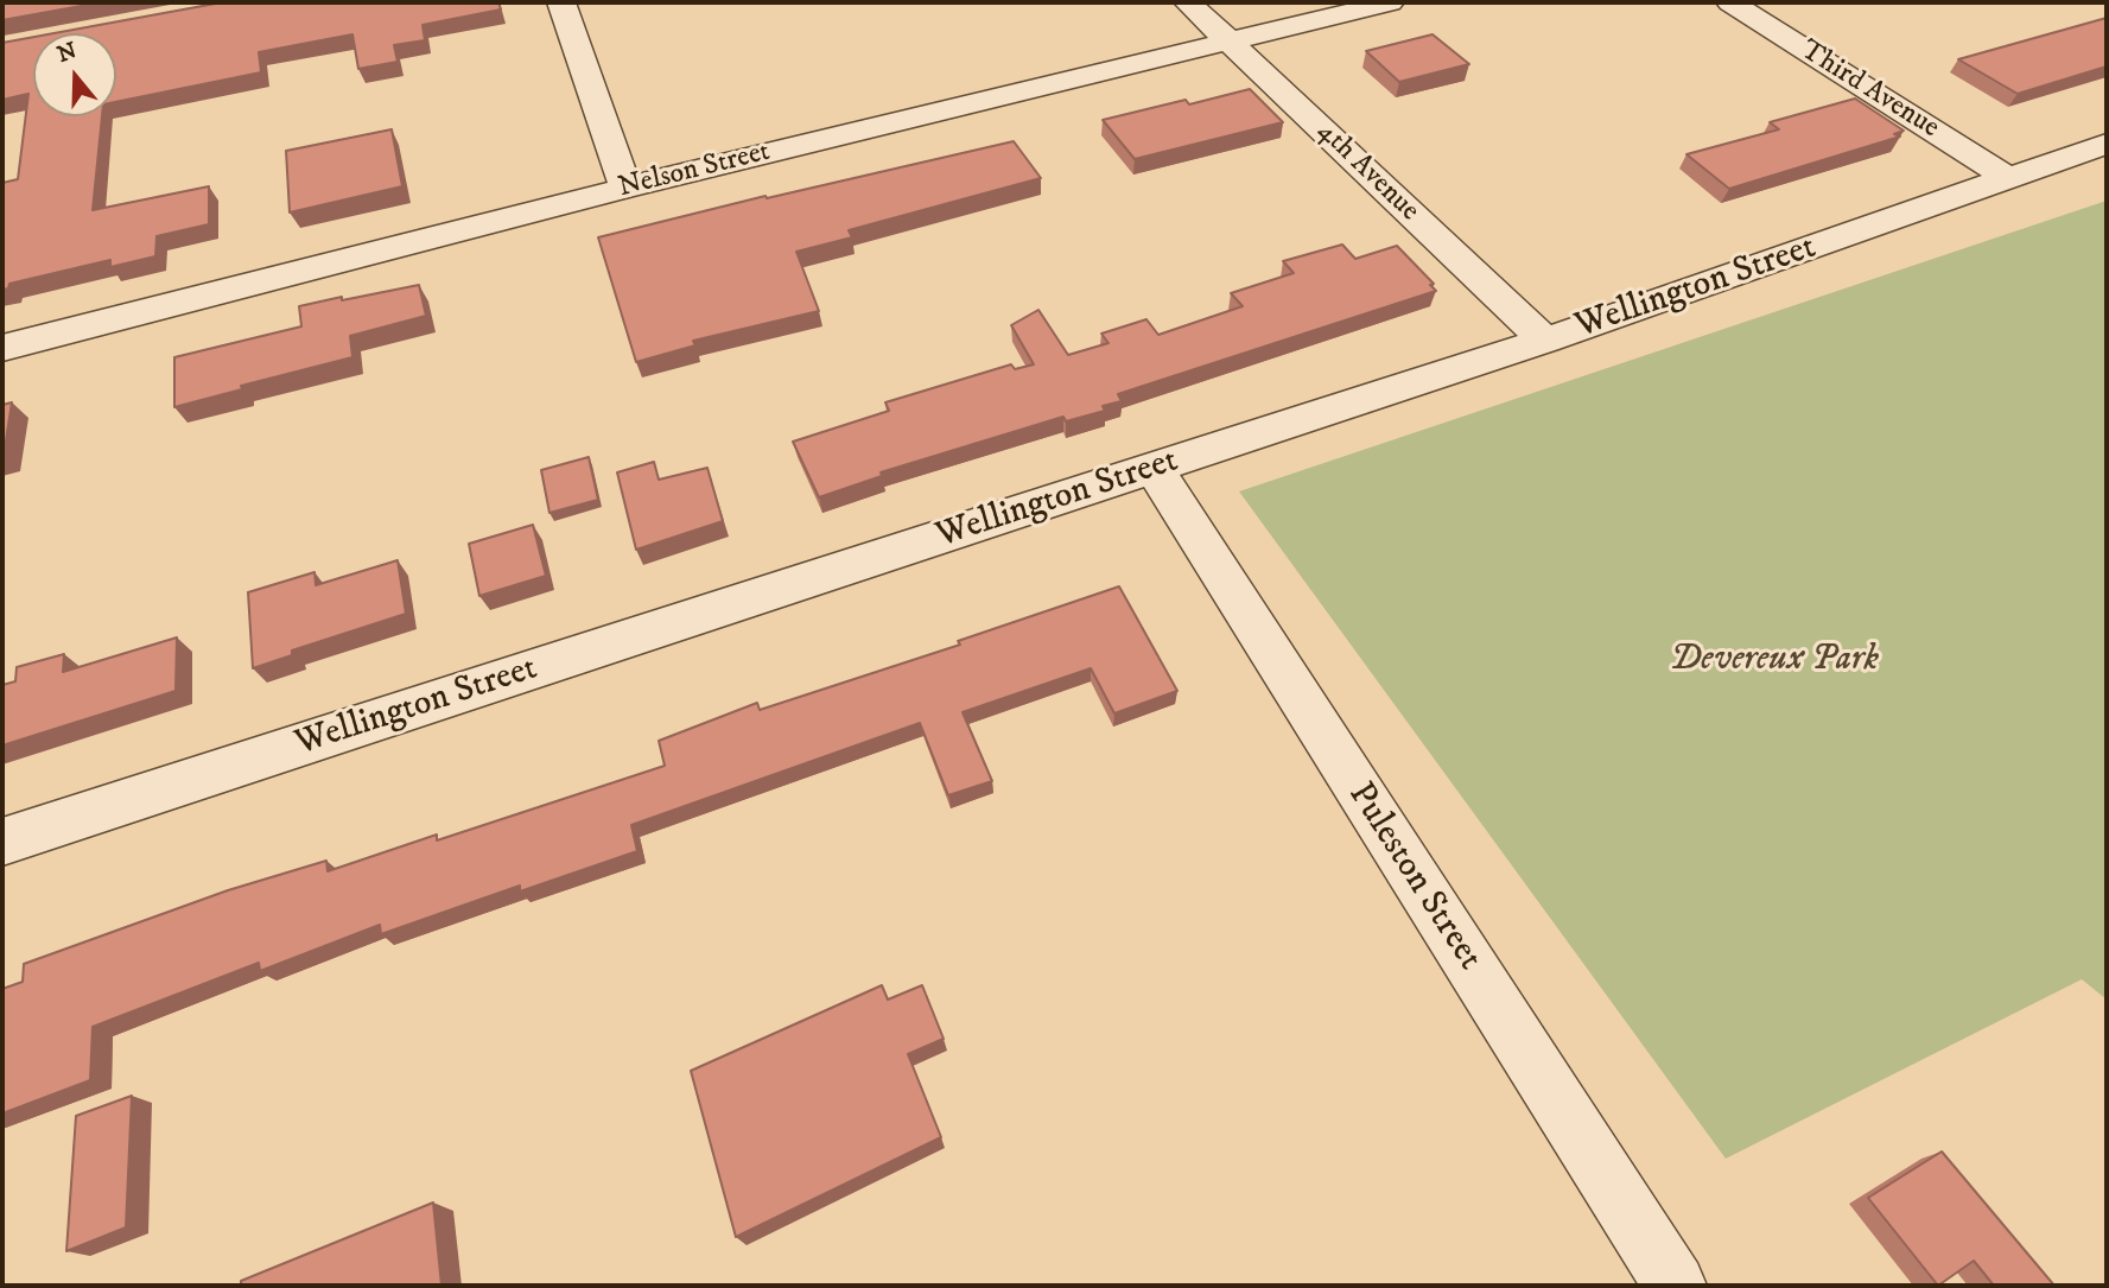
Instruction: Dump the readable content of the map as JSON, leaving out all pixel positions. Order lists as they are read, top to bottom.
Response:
{
  "streets": {
    "street": [
      "Third Avenue",
      "Nelson Street",
      "4th Avenue",
      "Wellington Street",
      "Puleston Street"
    ]
  },
  "crossings": [
    ["Third Avenue", "Wellington Street"],
    ["Nelson Street", "4th Avenue"],
    ["4th Avenue", "Wellington Street"],
    ["Wellington Street", "Puleston Street"]
  ],
  "parks": ["Devereux Park"],
  "north": "top"
}
